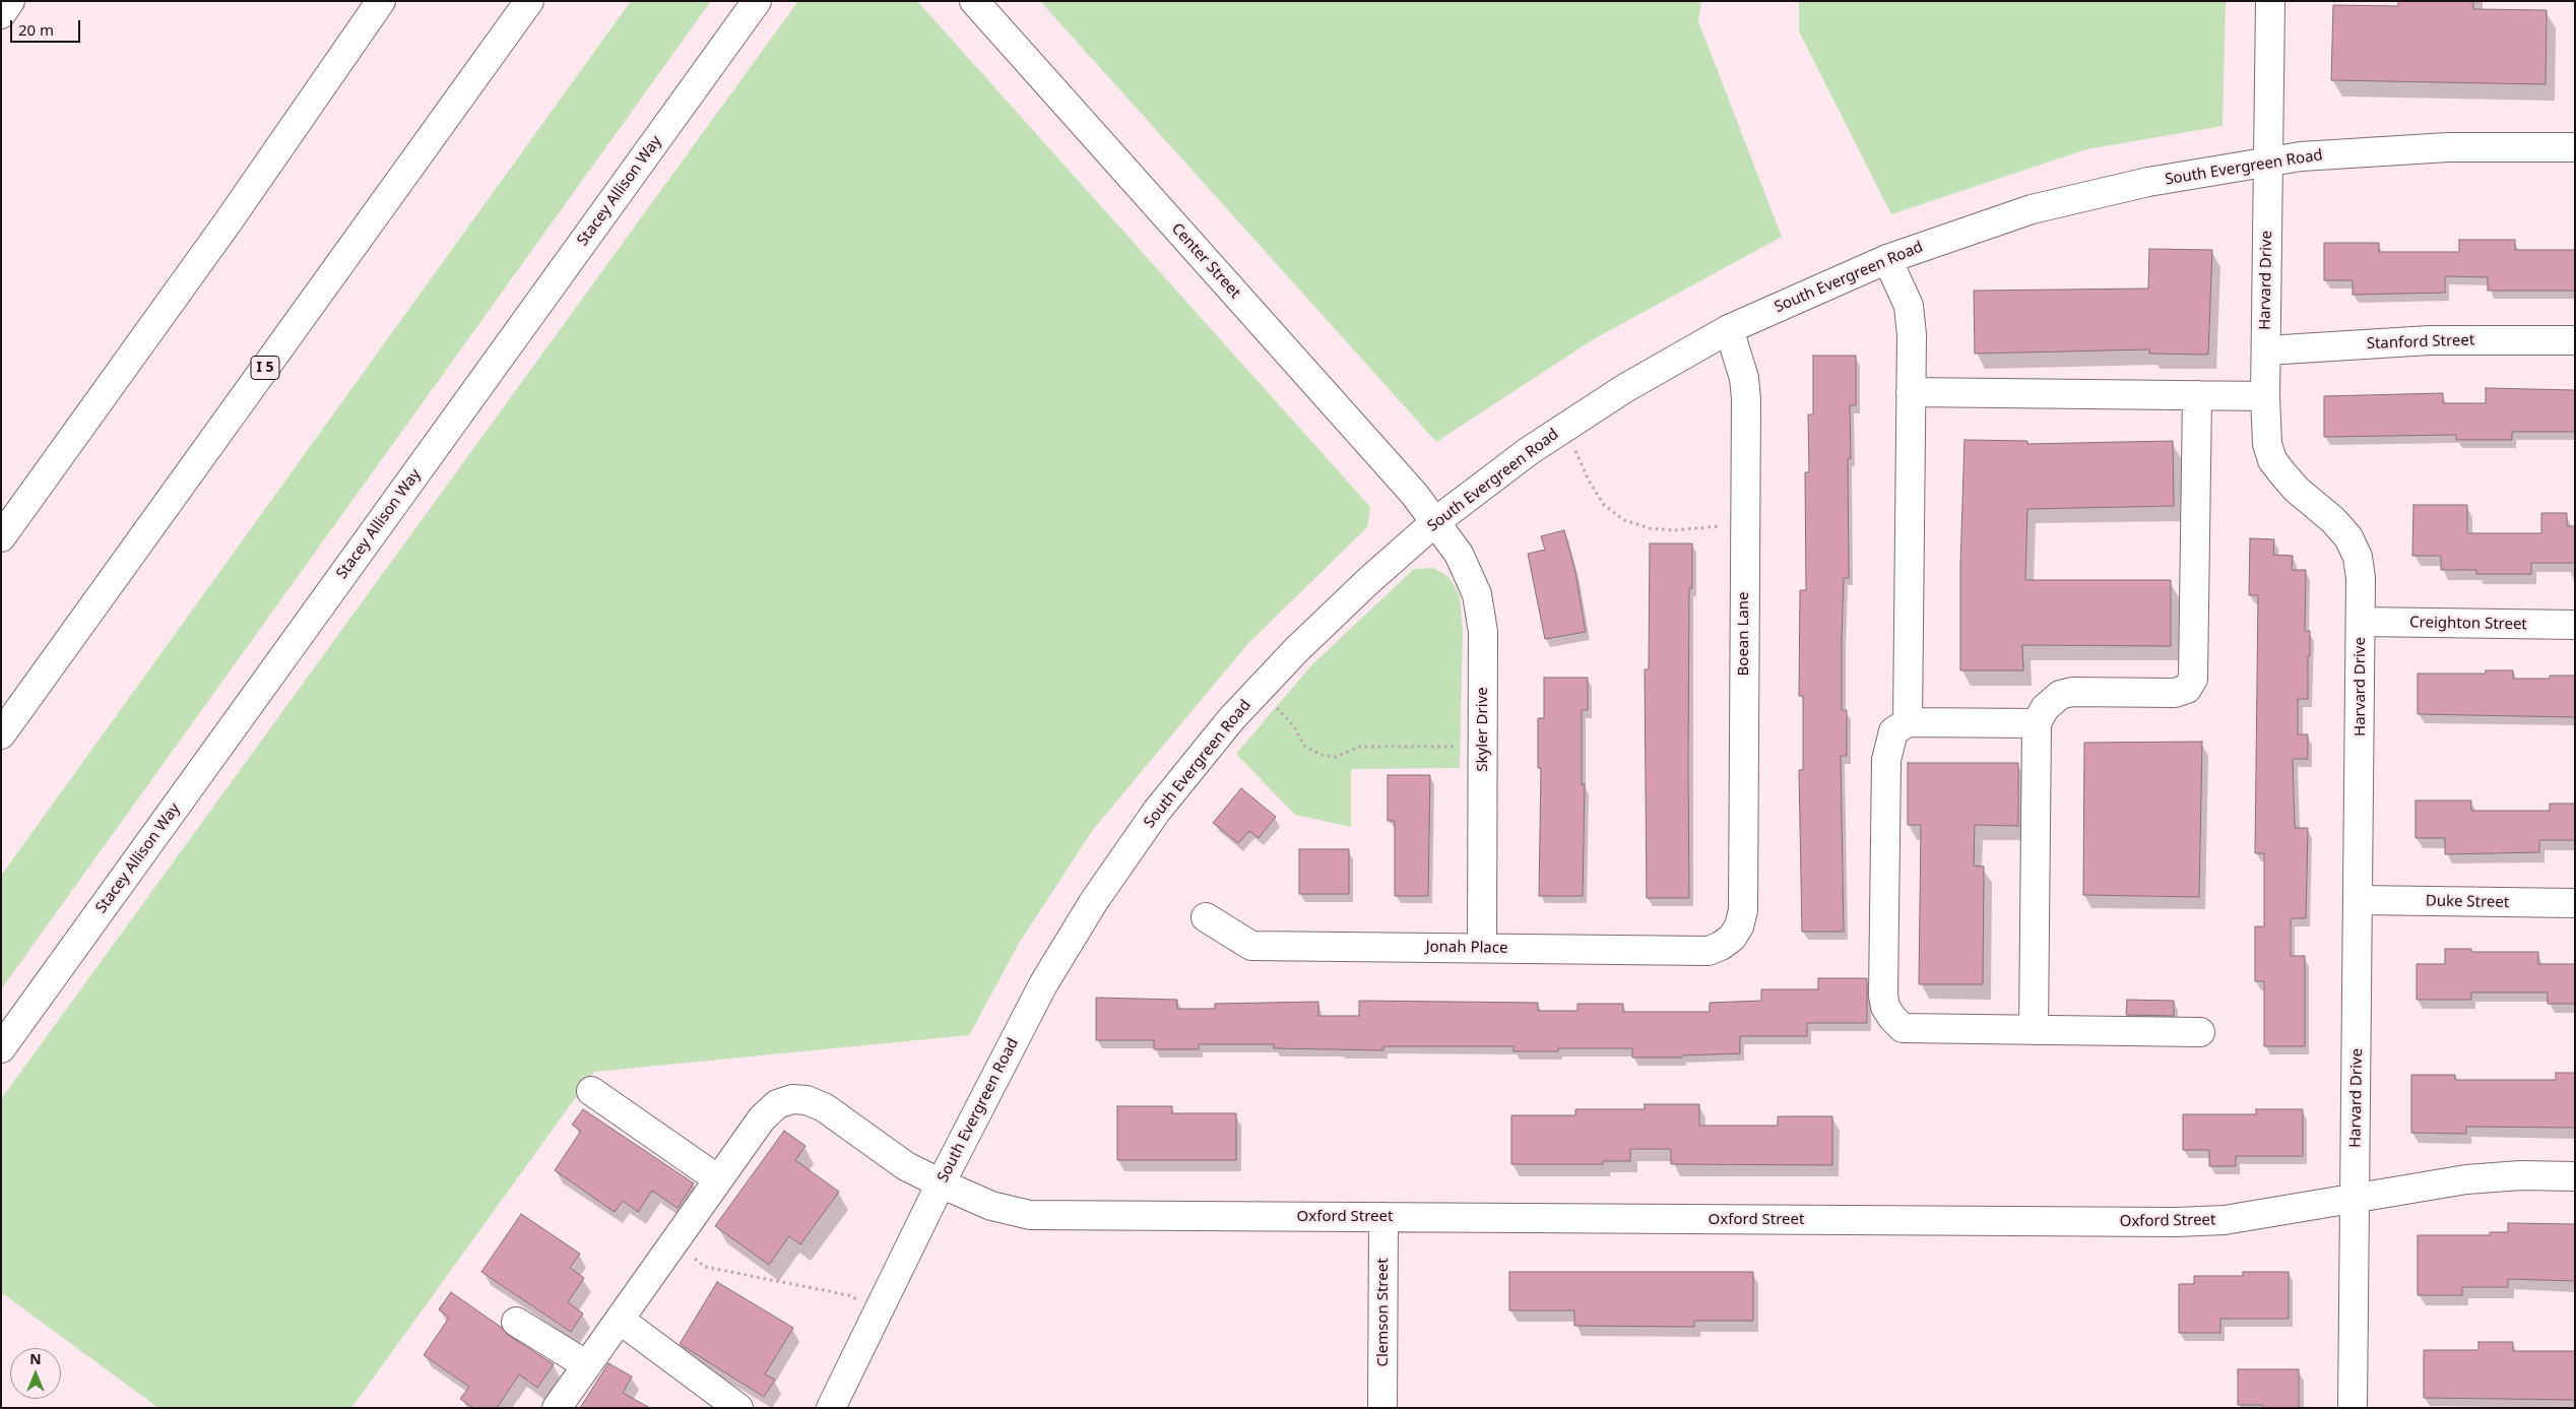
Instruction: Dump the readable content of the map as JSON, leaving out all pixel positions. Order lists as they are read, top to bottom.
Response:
{
  "streets": {
    "main road": [
      "South Evergreen Road",
      "Stacey Allison Way",
      "Center Street",
      "Harvard Drive",
      "Stanford Street",
      "I 5",
      "Creighton Street",
      "Boean Lane",
      "Skyler Drive",
      "Duke Street",
      "Jonah Place",
      "Oxford Street",
      "Clemson Street"
    ]
  },
  "crossings": [
    ["South Evergreen Road", "Center Street"],
    ["South Evergreen Road", "Harvard Drive"],
    ["South Evergreen Road", "Boean Lane"],
    ["South Evergreen Road", "Skyler Drive"],
    ["South Evergreen Road", "Oxford Street"],
    ["Center Street", "Skyler Drive"],
    ["Harvard Drive", "Stanford Street"],
    ["Harvard Drive", "Creighton Street"],
    ["Harvard Drive", "Duke Street"],
    ["Harvard Drive", "Oxford Street"],
    ["Boean Lane", "Jonah Place"],
    ["Skyler Drive", "Jonah Place"],
    ["Oxford Street", "Clemson Street"]
  ],
  "scale_bar": "20 m",
  "north": "top"
}
